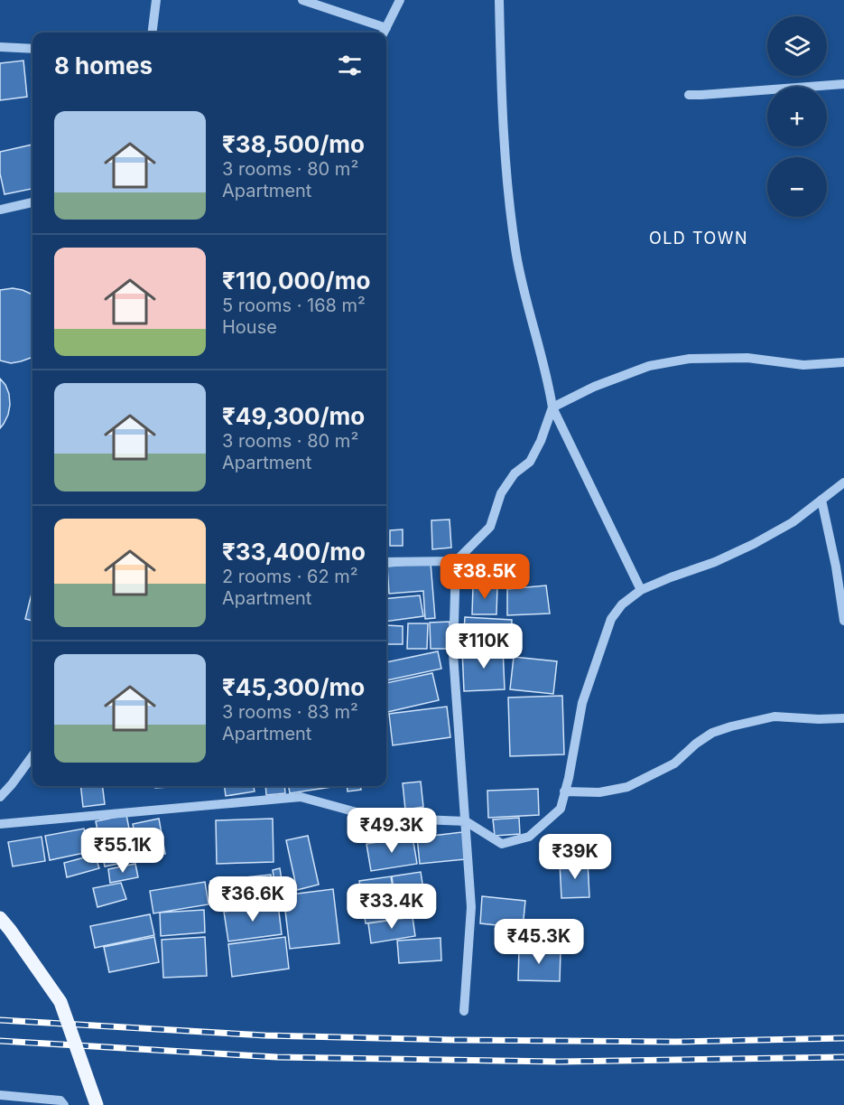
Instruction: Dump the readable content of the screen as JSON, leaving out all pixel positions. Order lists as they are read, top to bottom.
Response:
{
  "districts": ["OLD TOWN"],
  "page": {
    "map_buttons": ["+", "−"],
    "heading": "8 homes",
    "list": [
      {
        "name": "₹38,500/mo",
        "note": "3 rooms · 80 m² · Apartment"
      },
      {
        "name": "₹110,000/mo",
        "note": "5 rooms · 168 m² · House"
      },
      {
        "name": "₹49,300/mo",
        "note": "3 rooms · 80 m² · Apartment"
      },
      {
        "name": "₹33,400/mo",
        "note": "2 rooms · 62 m² · Apartment"
      },
      {
        "name": "₹45,300/mo",
        "note": "3 rooms · 83 m² · Apartment"
      }
    ],
    "price": [
      "₹38.5K",
      "₹110K",
      "₹49.3K",
      "₹55.1K",
      "₹39K",
      "₹36.6K",
      "₹33.4K",
      "₹45.3K"
    ]
  }
}
